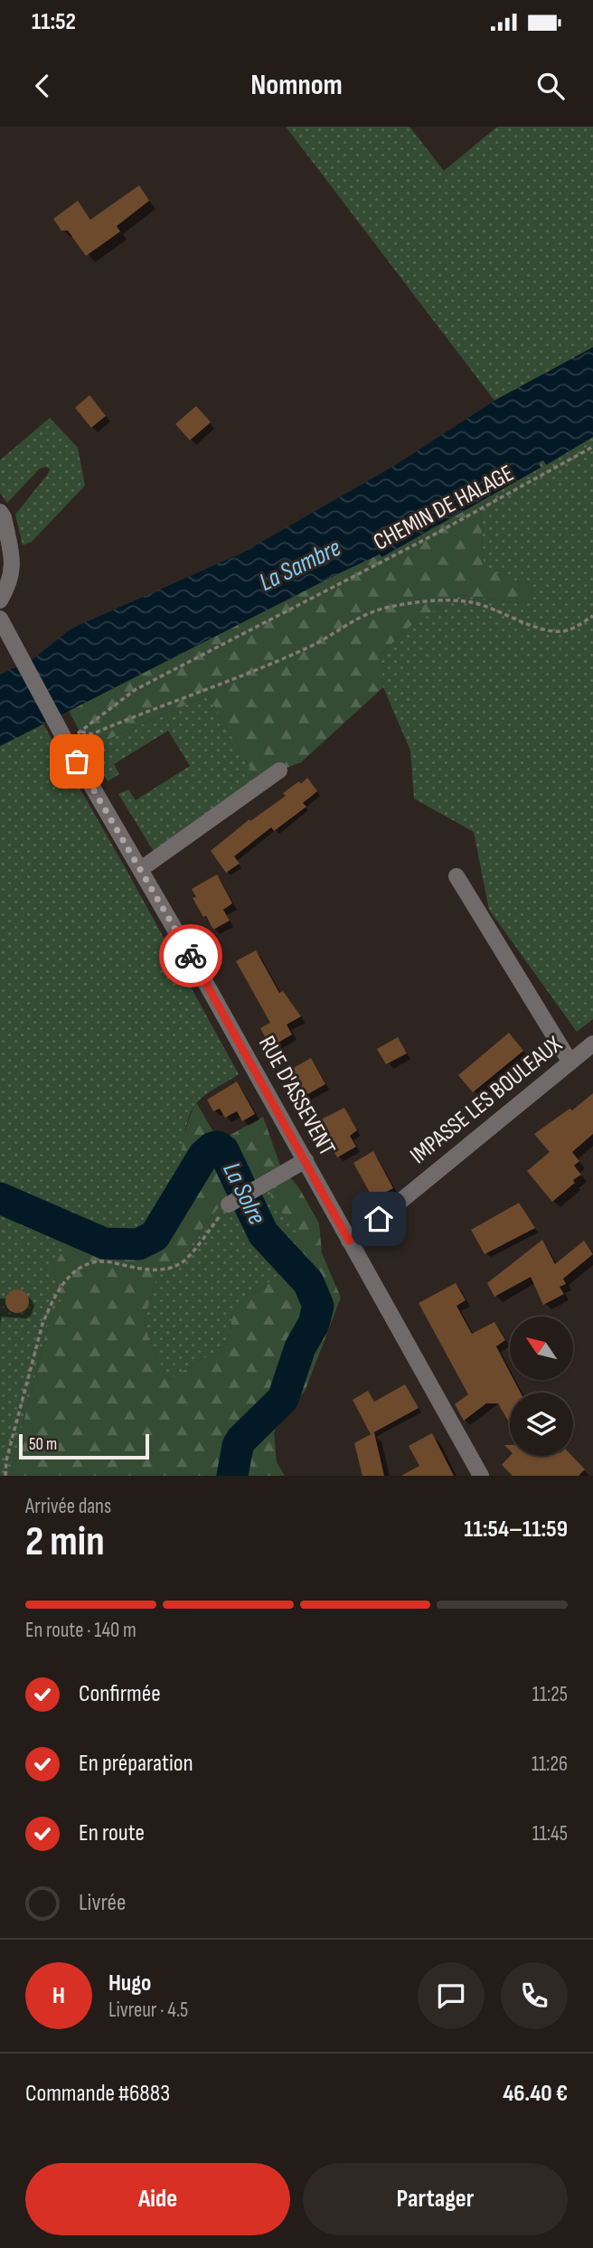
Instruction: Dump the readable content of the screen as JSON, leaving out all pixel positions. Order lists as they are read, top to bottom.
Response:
{
  "streets": {
    "street": ["RUE D'ASSEVENT", "IMPASSE LES BOULEAUX"],
    "path": ["CHEMIN DE HALAGE"]
  },
  "crossings": [
    ["RUE D'ASSEVENT", "IMPASSE LES BOULEAUX"]
  ],
  "water": ["La Sambre", "La Solre"],
  "scale_bar": "50 m",
  "north": "top left",
  "page": {
    "status": "11:52",
    "header": "Nomnom",
    "scale": "50 m",
    "heading": ["2 min", "Arrivée dans", "11:54–11:59"],
    "panel": [
      "Hugo",
      "Livreur · 4.5",
      "Commande #6883",
      "46.40 €"
    ],
    "bar": "En route · 140 m",
    "list": [
      ["Confirmée", "11:25"],
      ["En préparation", "11:26"],
      ["En route", "11:45"],
      "Livrée"
    ],
    "round": "H",
    "buttons": ["Aide", "Partager"]
  }
}
